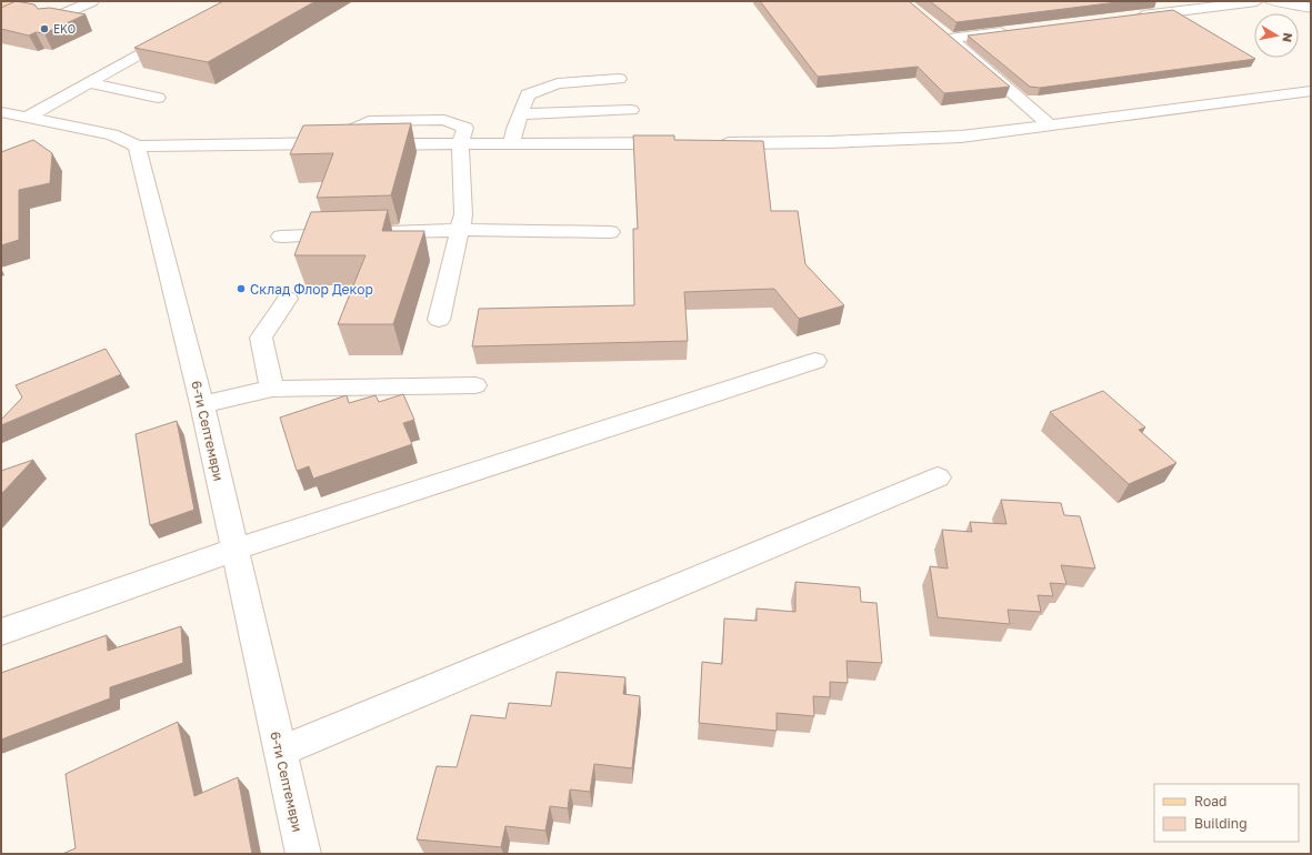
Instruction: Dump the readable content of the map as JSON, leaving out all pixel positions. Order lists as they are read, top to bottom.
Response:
{
  "streets": {
    "street": ["6-ти Септември"]
  },
  "places": ["EKO", "Склад Флор Декор"],
  "legend": ["Road", "Building"],
  "north": "right"
}
